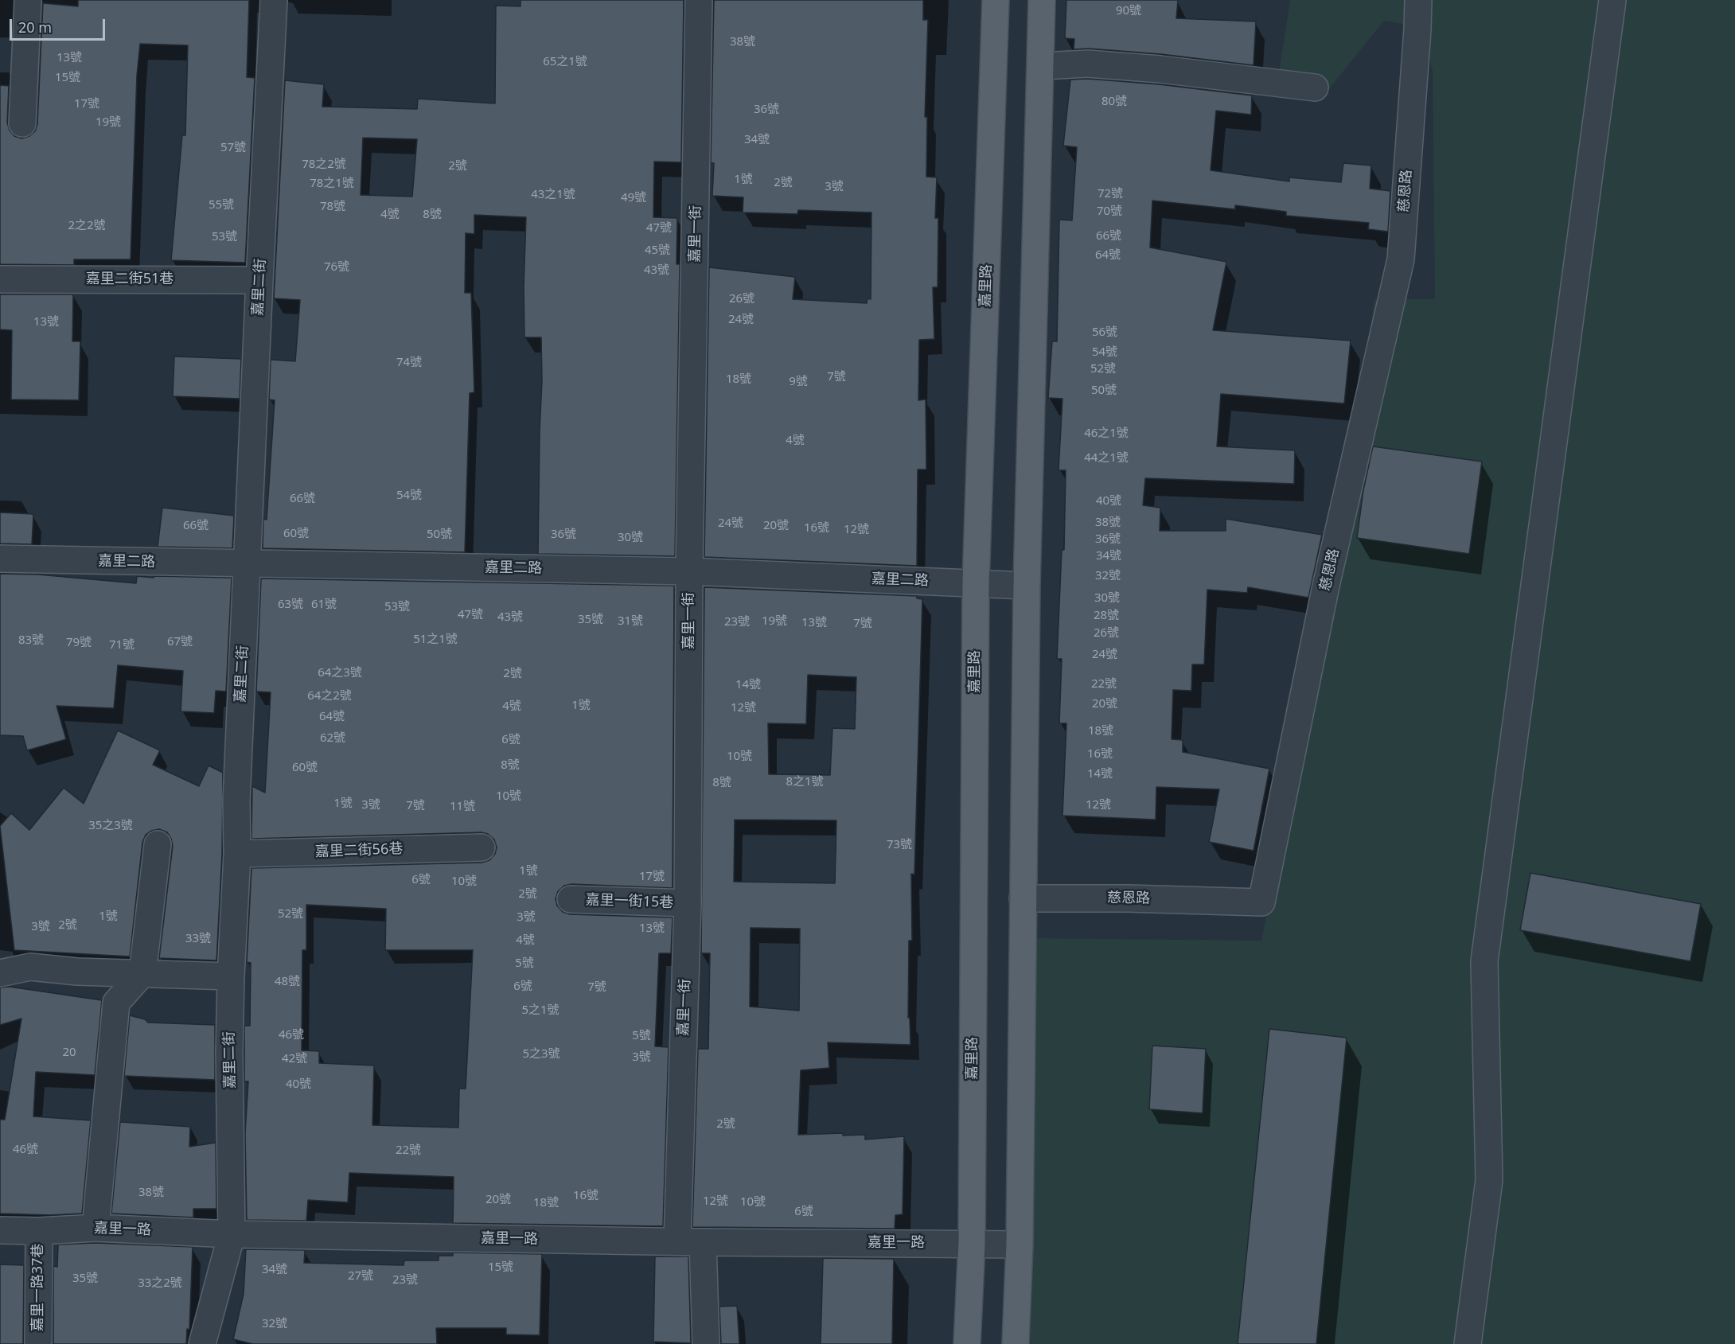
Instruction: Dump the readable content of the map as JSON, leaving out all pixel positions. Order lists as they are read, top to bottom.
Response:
{
  "streets": {
    "main road": ["嘉里路"],
    "street": [
      "慈恩路",
      "嘉里一街",
      "嘉里二街51巷",
      "嘉里二街",
      "嘉里二路",
      "嘉里二街56巷",
      "嘉里一街15巷",
      "嘉里一路",
      "嘉里一路37巷"
    ]
  },
  "crossings": [
    ["嘉里一街", "嘉里二路"],
    ["嘉里一街", "嘉里一街15巷"],
    ["嘉里一街", "嘉里一路"],
    ["嘉里二街51巷", "嘉里二街"],
    ["嘉里路", "嘉里二路"],
    ["嘉里路", "嘉里一路"],
    ["嘉里二街", "嘉里二路"],
    ["嘉里二街", "嘉里二街56巷"],
    ["嘉里二街", "嘉里一路"],
    ["嘉里一路", "嘉里一路37巷"]
  ],
  "house_numbers": [
    "90號",
    "38號",
    "13號",
    "65之1號",
    "15號",
    "80號",
    "17號",
    "36號",
    "19號",
    "34號",
    "57號",
    "78之2號",
    "2號",
    "1號",
    "2號",
    "78之1號",
    "3號",
    "72號",
    "43之1號",
    "49號",
    "55號",
    "78號",
    "70號",
    "4號",
    "8號",
    "2之2號",
    "47號",
    "66號",
    "53號",
    "45號",
    "64號",
    "76號",
    "43號",
    "26號",
    "24號",
    "13號",
    "56號",
    "54號",
    "74號",
    "52號",
    "7號",
    "18號",
    "9號",
    "50號",
    "46之1號",
    "4號",
    "44之1號",
    "54號",
    "66號",
    "40號",
    "38號",
    "24號",
    "66號",
    "20號",
    "16號",
    "12號",
    "60號",
    "50號",
    "36號",
    "30號",
    "36號",
    "34號",
    "32號",
    "30號",
    "63號",
    "61號",
    "53號",
    "47號",
    "28號",
    "43號",
    "35號",
    "31號",
    "19號",
    "23號",
    "13號",
    "7號",
    "26號",
    "51之1號",
    "83號",
    "67號",
    "79號",
    "71號",
    "24號",
    "64之3號",
    "2號",
    "22號",
    "14號",
    "64之2號",
    "20號",
    "1號",
    "4號",
    "12號",
    "64號",
    "18號",
    "62號",
    "6號",
    "16號",
    "10號",
    "8號",
    "60號",
    "14號",
    "8之1號",
    "8號",
    "10號",
    "1號",
    "3號",
    "12號",
    "7號",
    "11號",
    "35之3號",
    "73號",
    "1號",
    "17號",
    "6號",
    "10號",
    "2號",
    "52號",
    "1號",
    "3號",
    "2號",
    "3號",
    "13號",
    "33號",
    "4號",
    "5號",
    "48號",
    "6號",
    "7號",
    "5之1號",
    "46號",
    "5號",
    "20",
    "5之3號",
    "3號",
    "42號",
    "40號",
    "2號",
    "46號",
    "22號",
    "38號",
    "16號",
    "20號",
    "12號",
    "10號",
    "18號",
    "6號",
    "15號",
    "34號",
    "27號",
    "35號",
    "23號",
    "33之2號",
    "32號"
  ],
  "scale_bar": "20 m"
}
